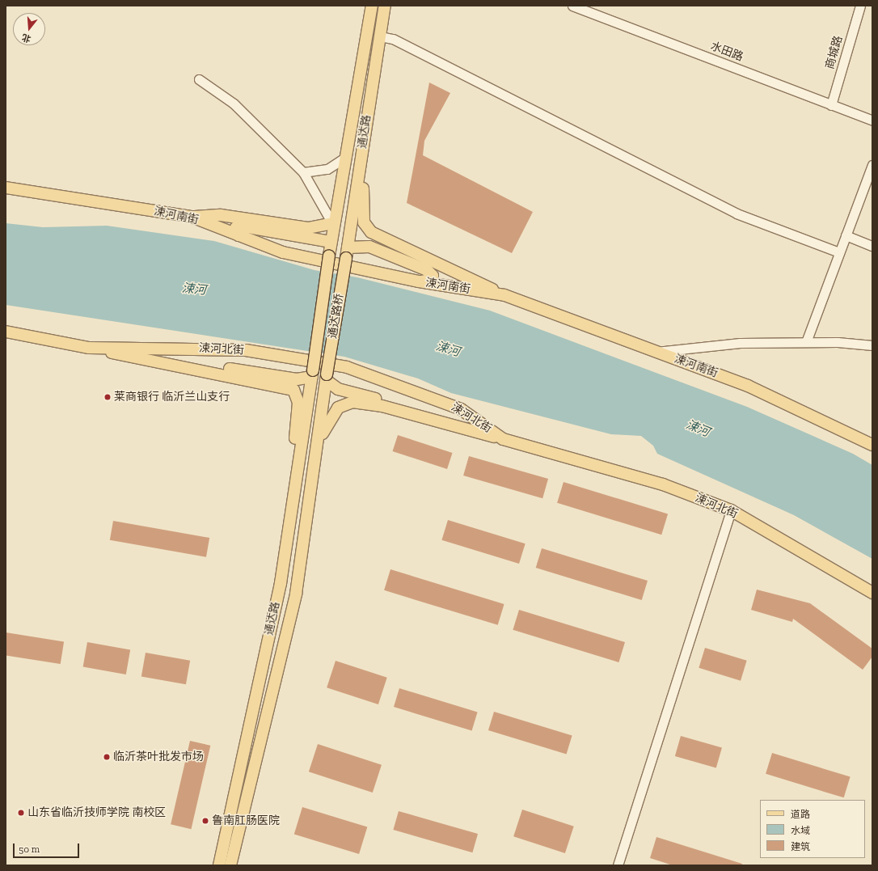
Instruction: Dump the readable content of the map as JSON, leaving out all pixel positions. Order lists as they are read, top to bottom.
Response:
{
  "streets": {
    "main road": [
      "通达路",
      "涑河南街",
      "通达路桥",
      "涑河北街"
    ],
    "street": ["水田路", "商城路"]
  },
  "crossings": [
    ["水田路", "商城路"],
    ["通达路", "通达路桥"]
  ],
  "water": ["涑河"],
  "places": [
    "莱商银行 临沂兰山支行",
    "临沂茶叶批发市场",
    "山东省临沂技师学院 南校区",
    "鲁南肛肠医院"
  ],
  "legend": ["道路", "水域", "建筑"],
  "scale_bar": "50 m",
  "north": "bottom"
}
